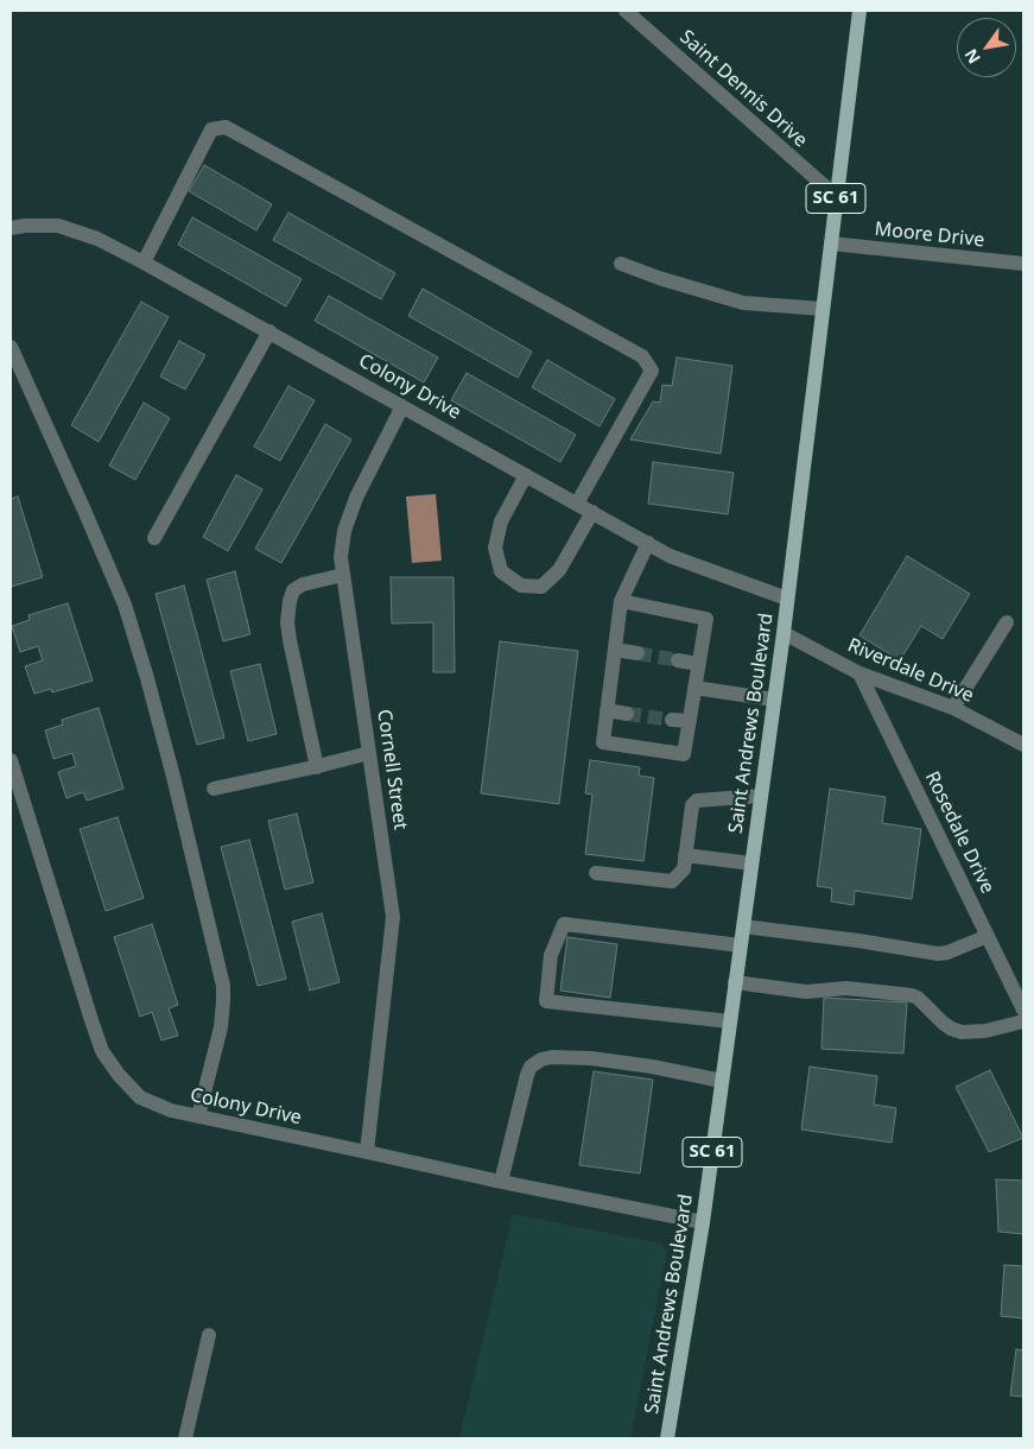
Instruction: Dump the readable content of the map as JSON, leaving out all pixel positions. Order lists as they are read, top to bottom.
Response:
{
  "streets": {
    "main road": ["SC 61", "Saint Andrews Boulevard"],
    "street": [
      "Saint Dennis Drive",
      "Moore Drive",
      "Colony Drive",
      "Riverdale Drive",
      "Cornell Street",
      "Rosedale Drive"
    ]
  },
  "crossings": [
    ["Saint Dennis Drive", "Saint Andrews Boulevard"],
    ["Moore Drive", "Saint Andrews Boulevard"],
    ["Colony Drive", "Saint Andrews Boulevard"],
    ["Colony Drive", "Cornell Street"],
    ["Riverdale Drive", "Saint Andrews Boulevard"],
    ["Riverdale Drive", "Rosedale Drive"]
  ],
  "north": "bottom left"
}
